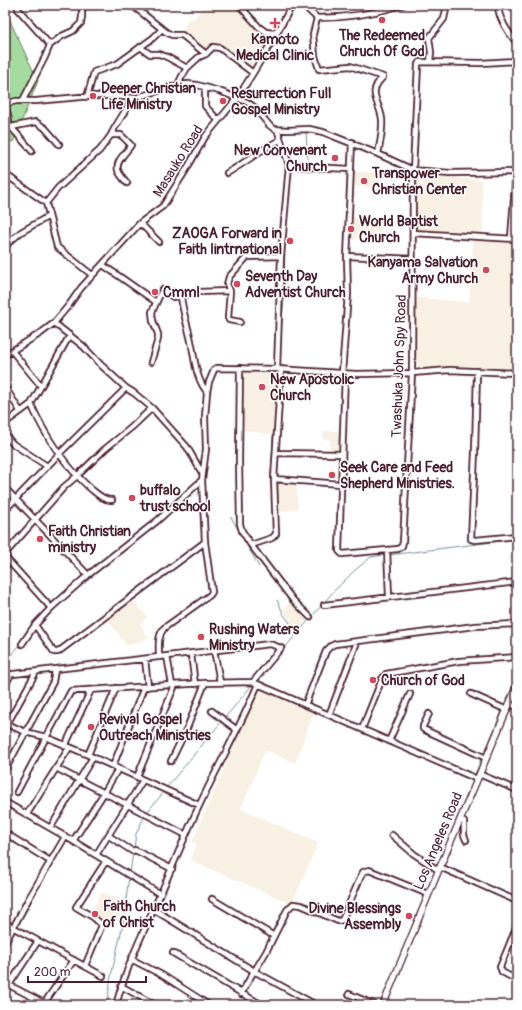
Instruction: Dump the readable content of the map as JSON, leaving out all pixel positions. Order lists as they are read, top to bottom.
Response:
{
  "streets": {
    "main road": ["Los Angeles Road"],
    "street": ["Masauko Road", "Twashuka John Spy Road"]
  },
  "places": {
    "other": [
      "The Redeemed Chruch Of God",
      "Deeper Christian Life Ministry",
      "Resurrection Full Gospel Ministry",
      "New Convenant Church",
      "Transpower Christian Center",
      "World Baptist Church",
      "ZAOGA Forward in Faith Iintrnational",
      "Kanyama Salvation Army Church",
      "Seventh Day Adventist Church",
      "Cmml",
      "New Apostolic Church",
      "Seek Care and Feed Shepherd Ministries.",
      "buffalo trust school",
      "Faith Christian ministry",
      "Rushing Waters Ministry",
      "Church of God",
      "Revival Gospel Outreach Ministries",
      "Faith Church of Christ",
      "Divine Blessings Assembly"
    ],
    "health": ["Kamoto Medical Clinic"]
  },
  "scale_bar": "200 m"
}
